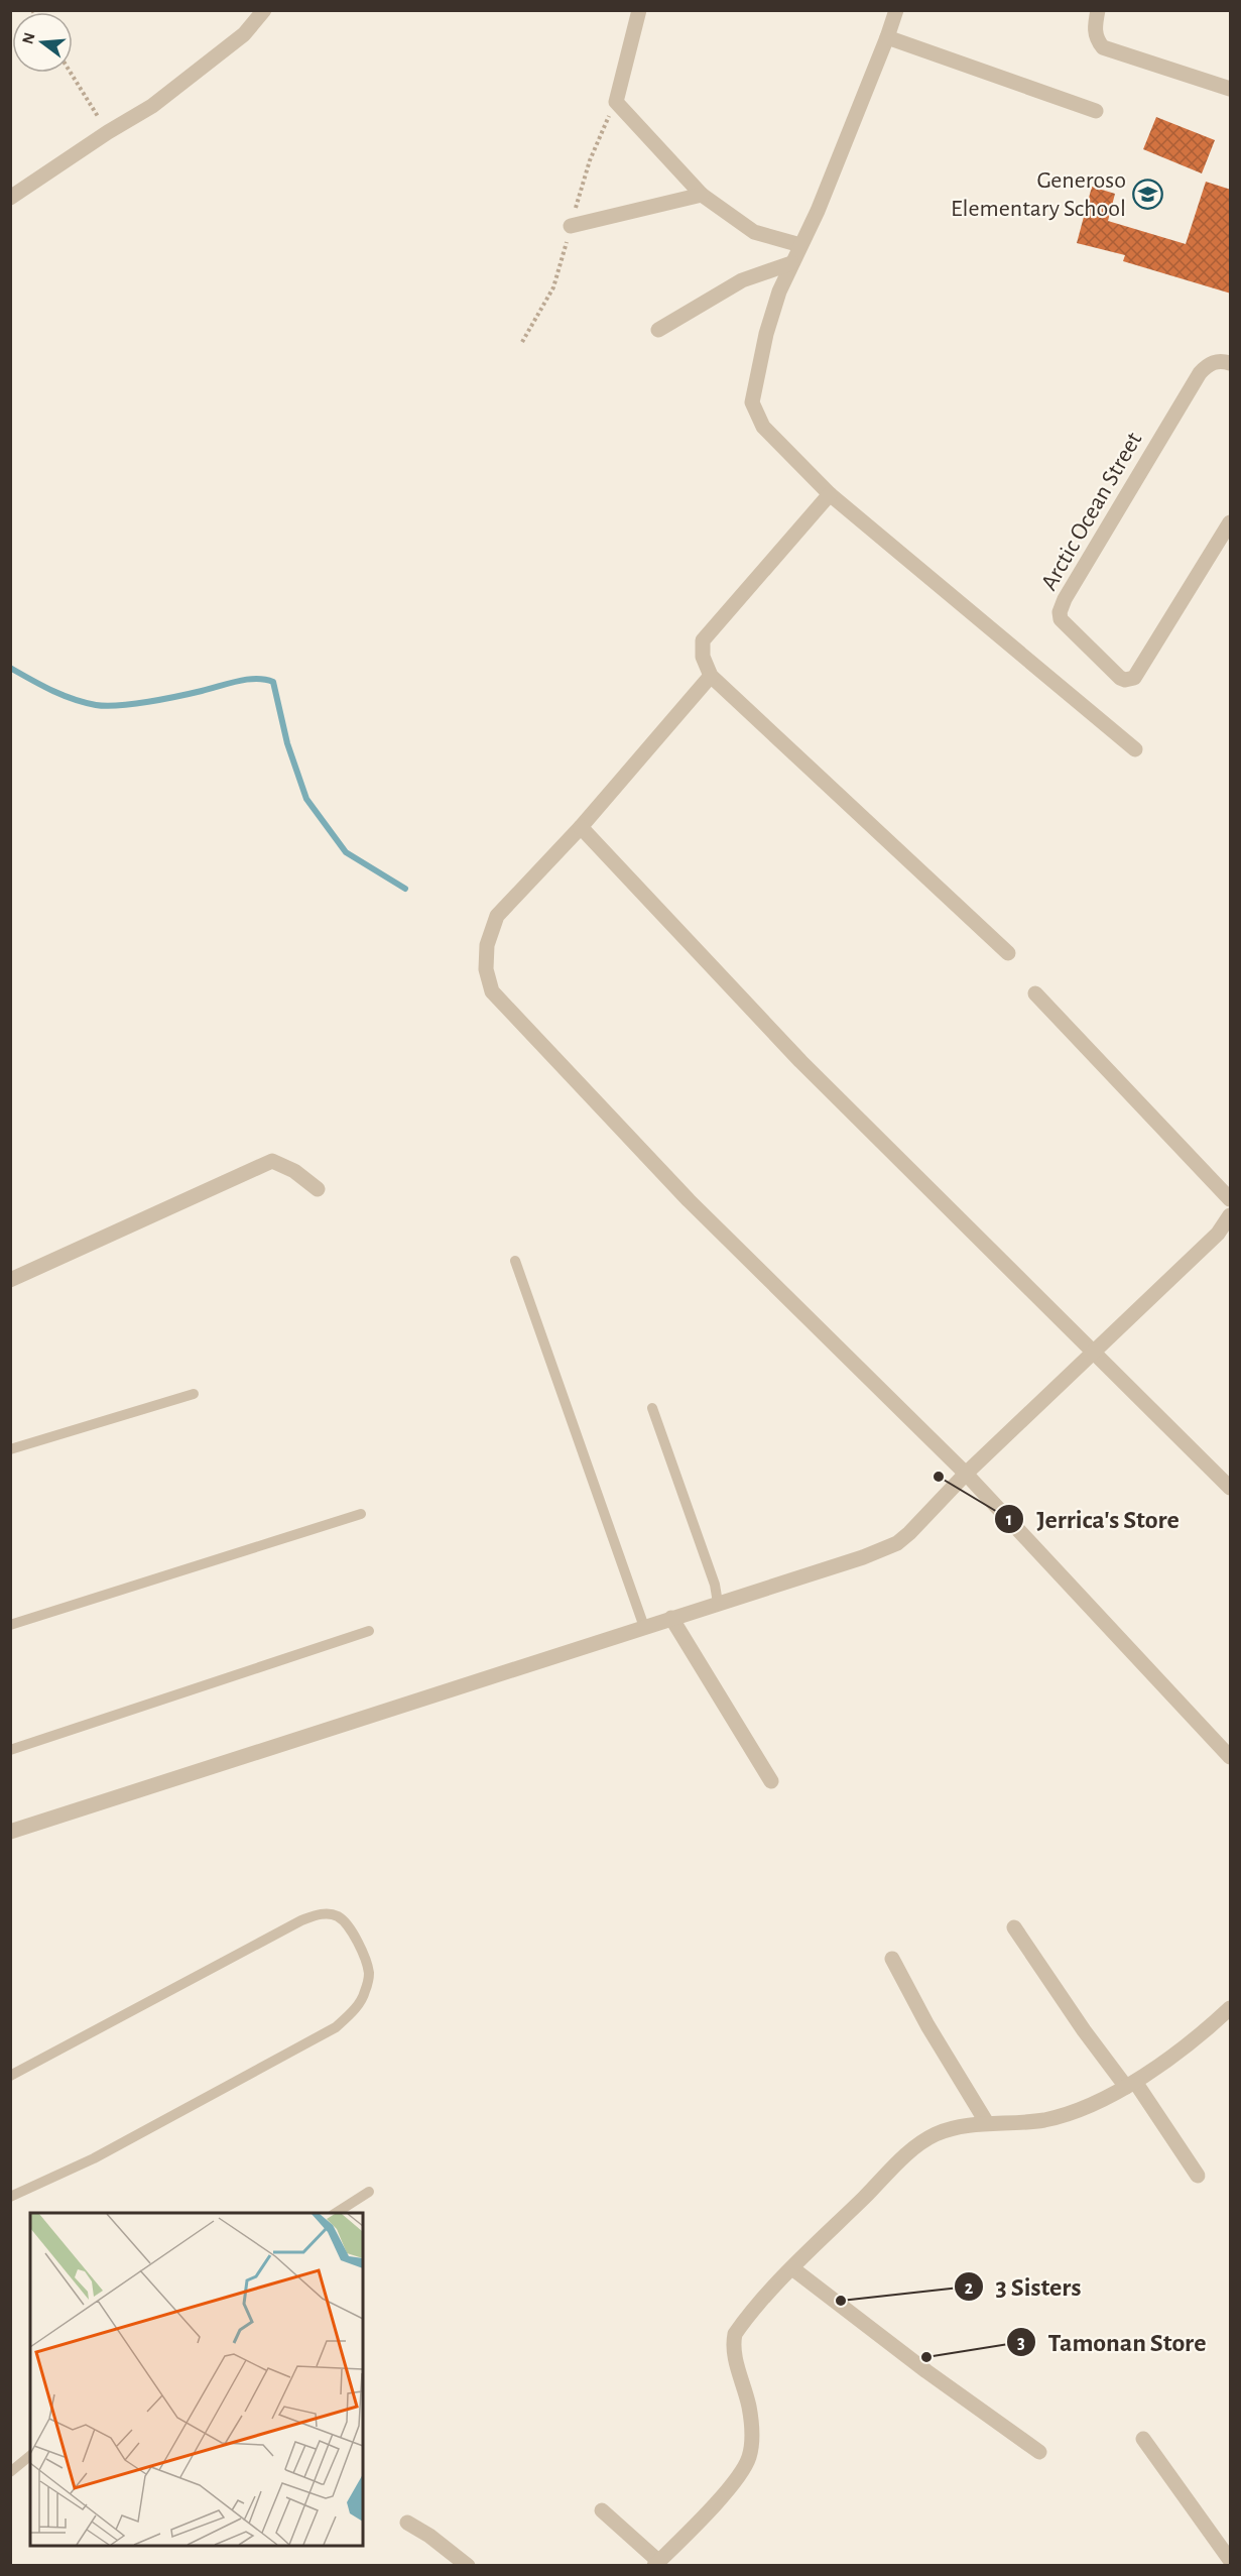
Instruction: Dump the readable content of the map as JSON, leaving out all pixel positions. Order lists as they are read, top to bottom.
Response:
{
  "streets": {
    "street": ["Arctic Ocean Street"]
  },
  "places": {
    "school or university": ["Generoso Elementary School"],
    "other": ["Jerrica's Store", "3 Sisters", "Tamonan Store"]
  },
  "north": "left"
}
